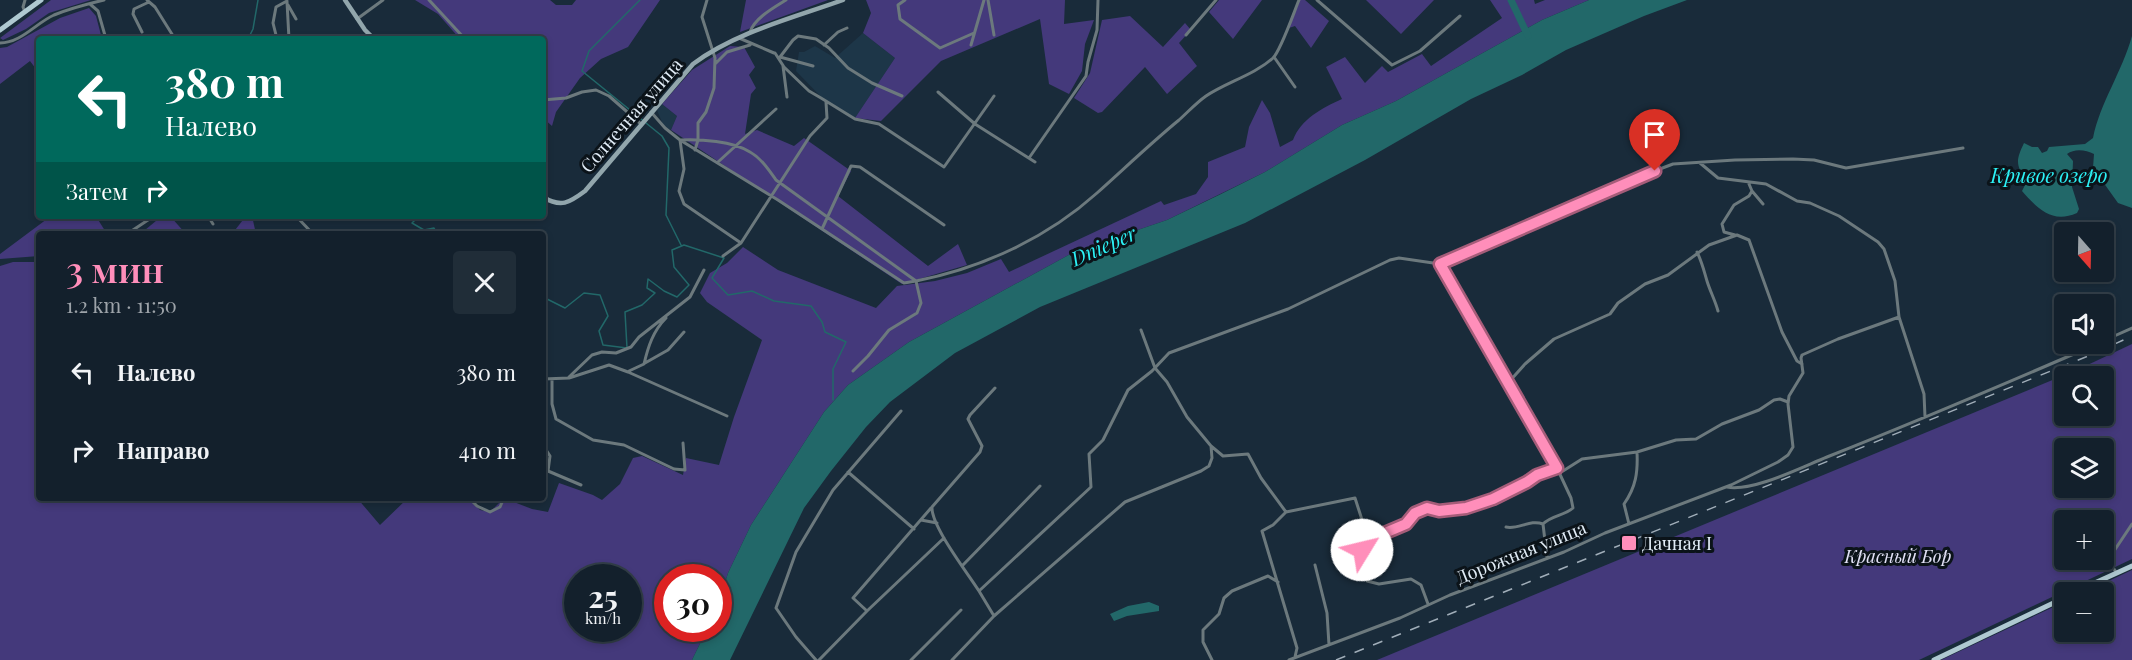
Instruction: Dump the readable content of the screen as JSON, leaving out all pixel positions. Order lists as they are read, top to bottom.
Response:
{
  "streets": {
    "street": ["Солнечная улица", "Дорожная улица"]
  },
  "water": ["Кривое озеро", "Dnieper"],
  "parks": ["Красный Бор"],
  "places": {
    "transit": ["Дачная I"]
  },
  "north": "bottom",
  "page": {
    "turn": ["380 m", "Налево"],
    "then": "Затем",
    "map_buttons": ["+", "−"],
    "heading": ["3 мин", "1.2 km · 11:50"],
    "list": [
      {
        "name": "Налево",
        "value": "380 m"
      },
      {
        "name": "Направо",
        "value": "410 m"
      }
    ],
    "speed": "25 km/h",
    "limit": "30"
  }
}
